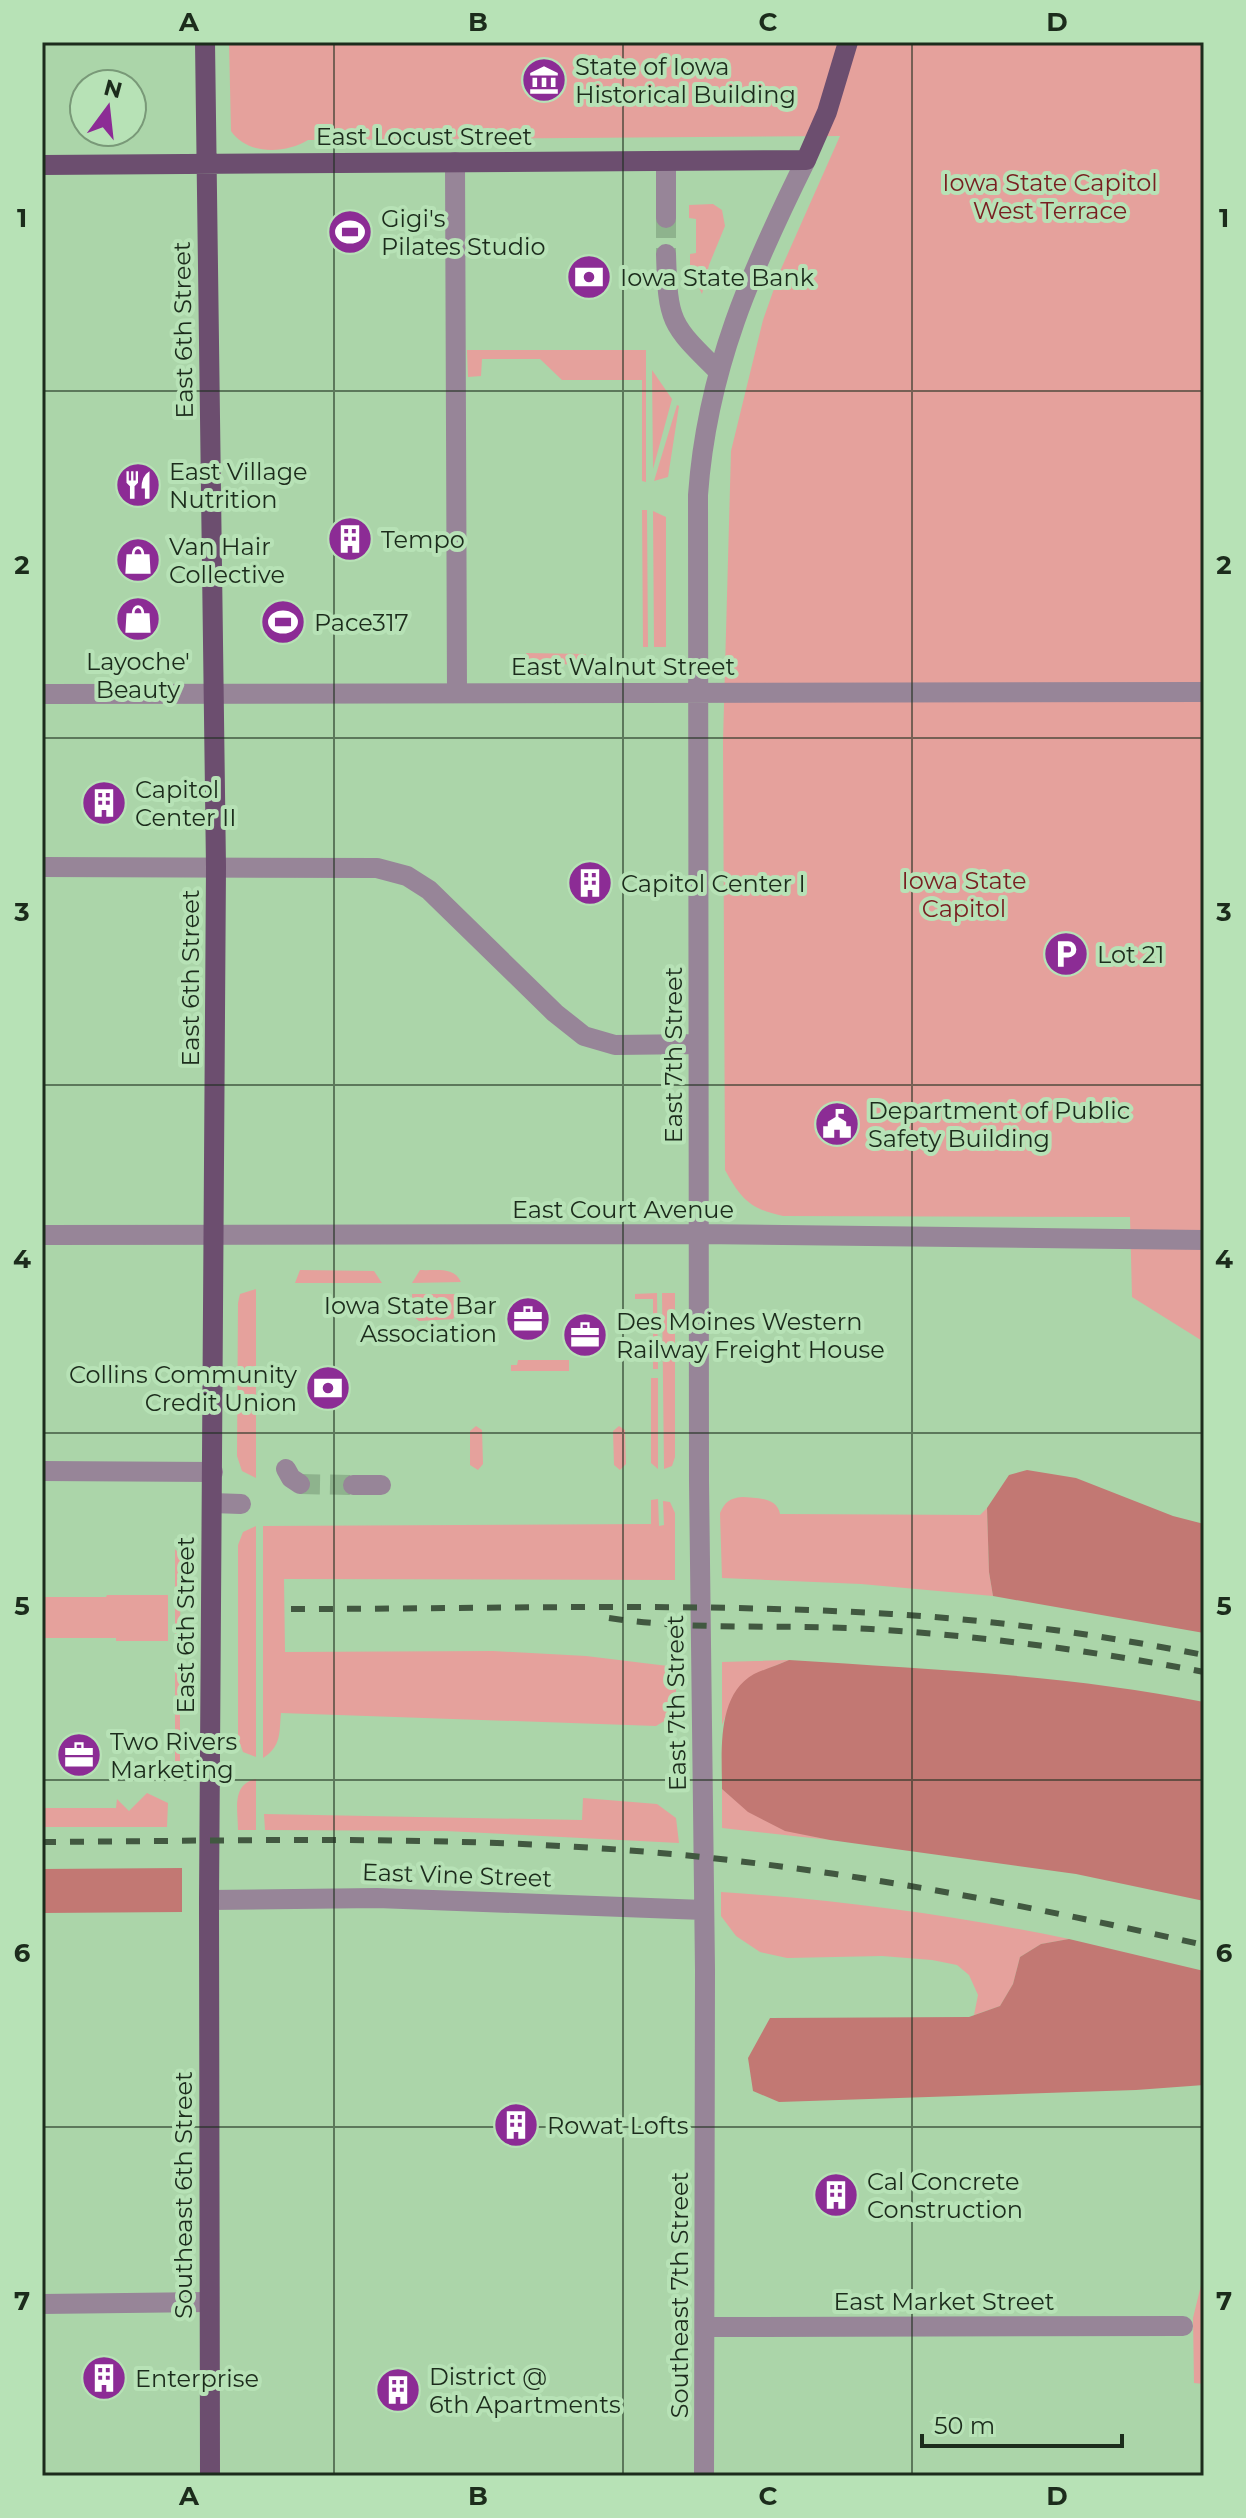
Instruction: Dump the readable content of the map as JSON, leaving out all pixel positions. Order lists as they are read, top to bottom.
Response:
{
  "streets": {
    "main road": ["East Locust Street", "East 6th Street", "Southeast 6th Street"],
    "street": [
      "East Walnut Street",
      "East 7th Street",
      "East Court Avenue",
      "East Vine Street",
      "Southeast 7th Street",
      "East Market Street"
    ]
  },
  "crossings": [
    ["East Locust Street", "East 6th Street"],
    ["East Locust Street", "East 7th Street"],
    ["East 6th Street", "East Walnut Street"],
    ["East 6th Street", "East Court Avenue"],
    ["East 6th Street", "East Vine Street"],
    ["East 6th Street", "Southeast 6th Street"],
    ["East Walnut Street", "East 7th Street"],
    ["East 7th Street", "East Court Avenue"],
    ["East 7th Street", "East Vine Street"],
    ["East 7th Street", "Southeast 7th Street"],
    ["East Vine Street", "Southeast 6th Street"],
    ["Southeast 7th Street", "East Market Street"]
  ],
  "parks": ["Iowa State Capitol West Terrace", "Iowa State Capitol"],
  "places": {
    "museum": ["State of Iowa Historical Building"],
    "sports": ["Gigi's Pilates Studio", "Pace317"],
    "bank": ["Iowa State Bank", "Collins Community Credit Union"],
    "restaurant": ["East Village Nutrition"],
    "building": [
      "Tempo",
      "Capitol Center II",
      "Capitol Center I",
      "Rowat Lofts",
      "Cal Concrete Construction",
      "Enterprise",
      "District @ 6th Apartments"
    ],
    "shop": ["Van Hair Collective", "Layoche' Beauty"],
    "parking": ["Lot 21"],
    "public building": ["Department of Public Safety Building"],
    "office": ["Iowa State Bar Association", "Des Moines Western Railway Freight House", "Two Rivers Marketing"]
  },
  "scale_bar": "50 m",
  "north": "top",
  "grid": {
    "columns": [
      "A",
      "B",
      "C",
      "D"
    ],
    "rows": [
      "1",
      "2",
      "3",
      "4",
      "5",
      "6",
      "7"
    ]
  }
}
